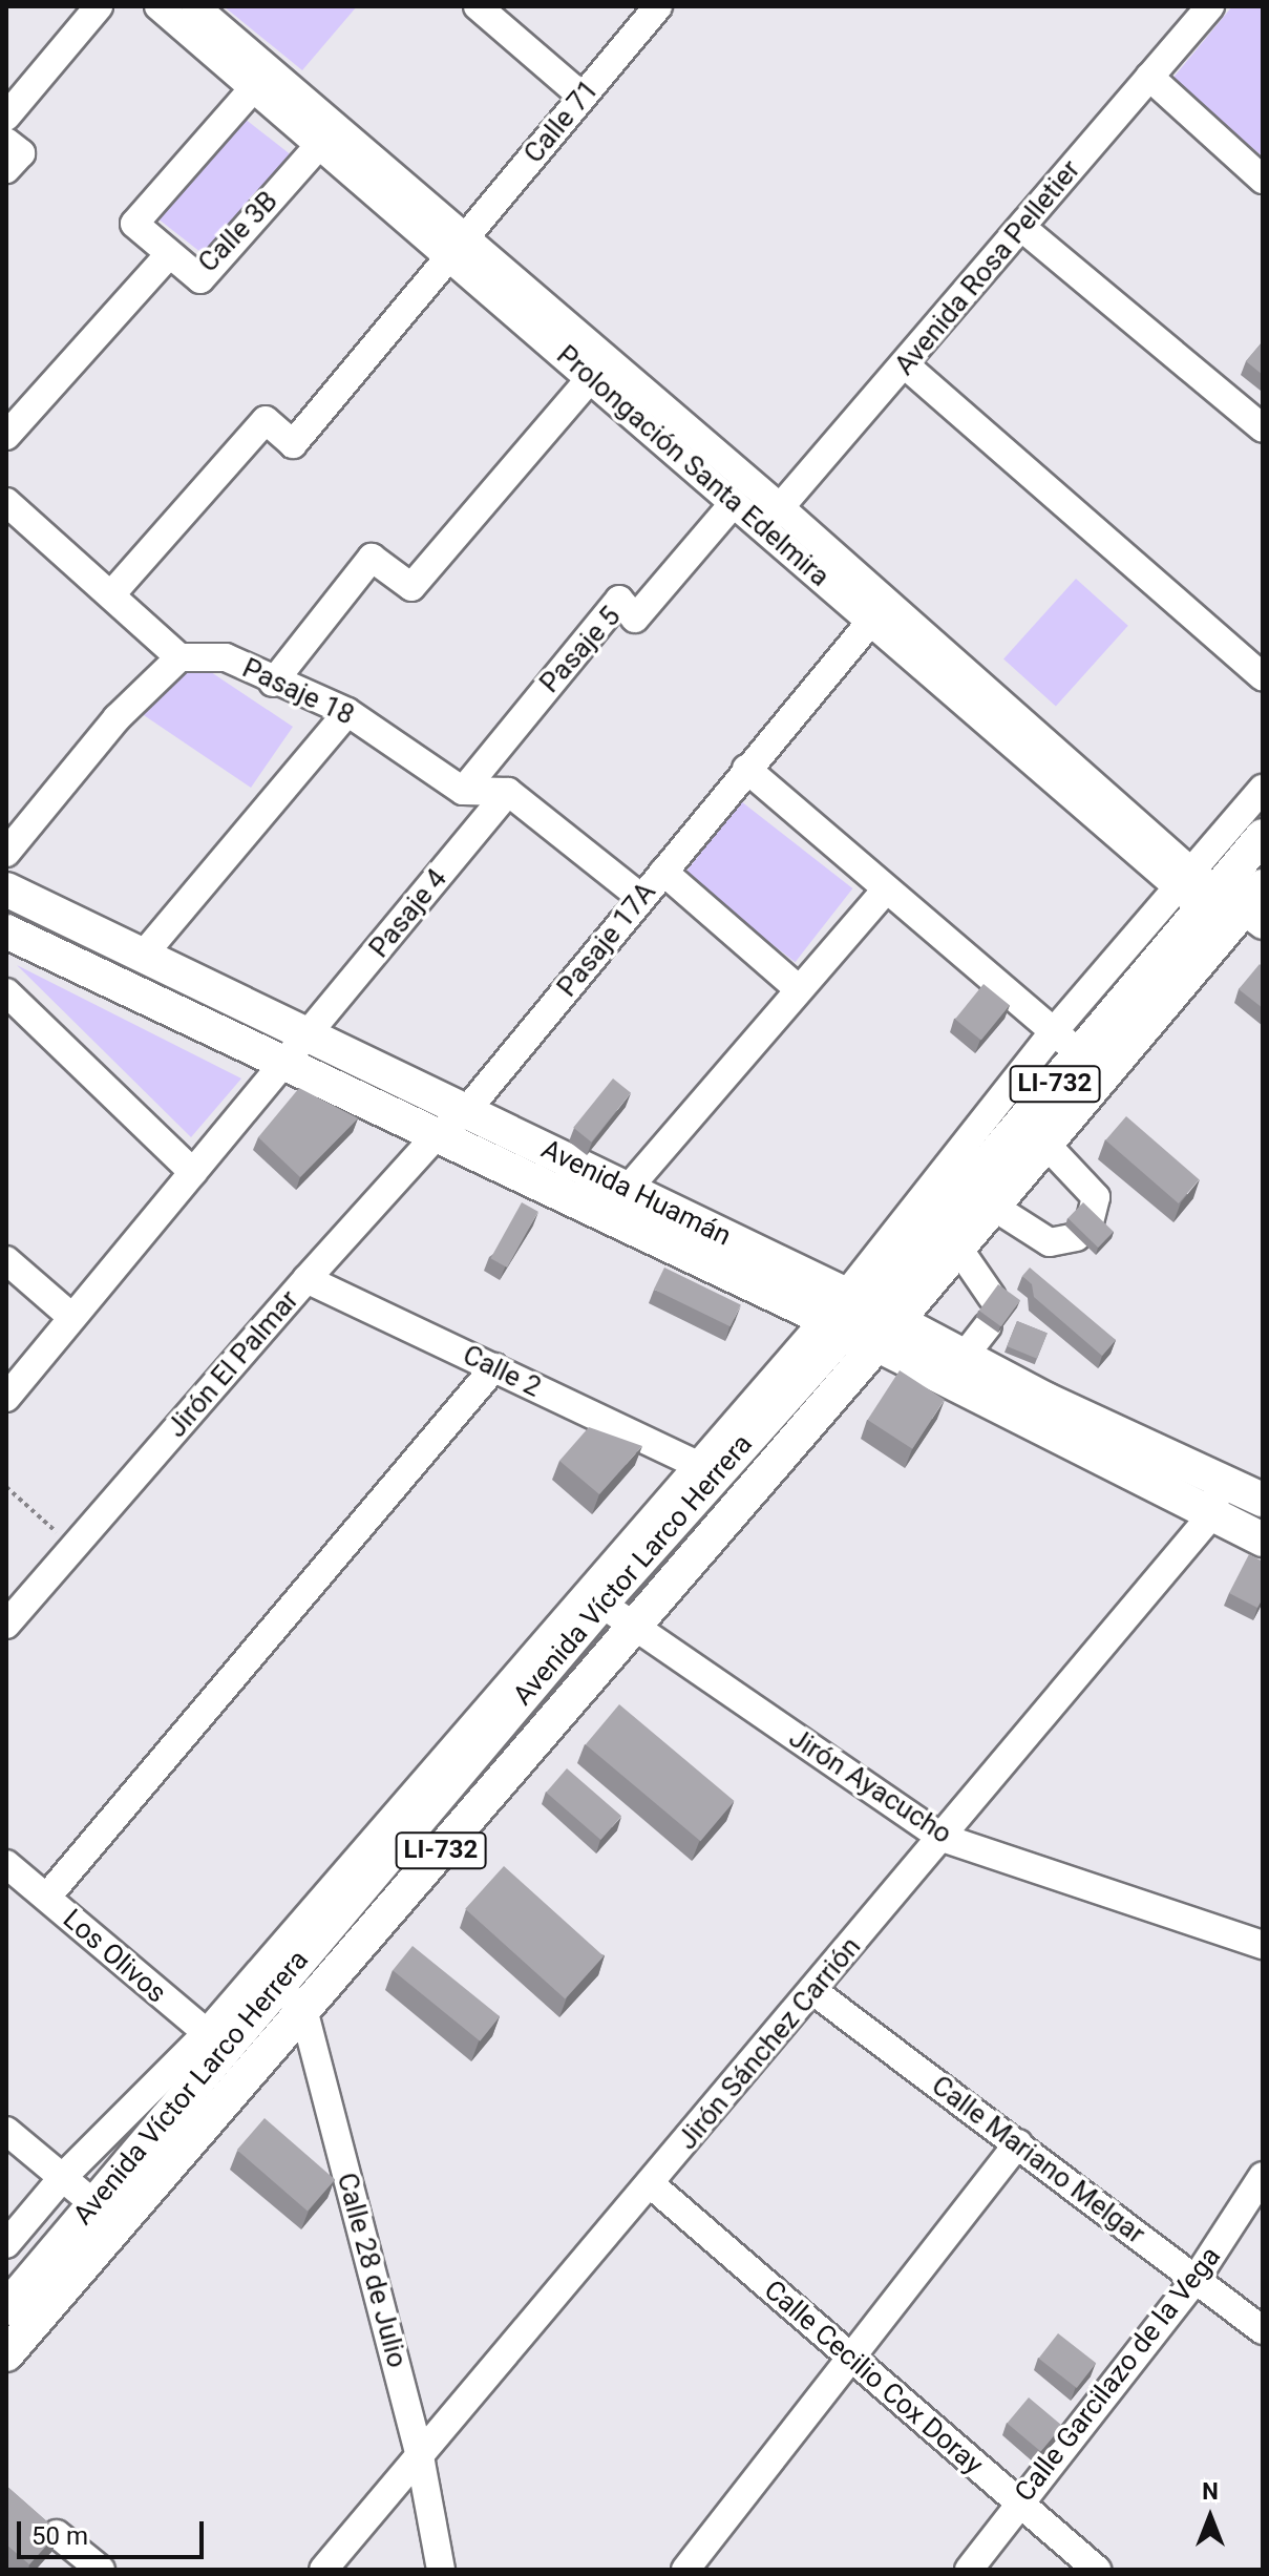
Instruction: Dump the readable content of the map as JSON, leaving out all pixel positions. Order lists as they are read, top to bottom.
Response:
{
  "streets": {
    "main road": ["LI-732", "Avenida Huamán", "Avenida Víctor Larco Herrera"],
    "street": [
      "Calle 71",
      "Calle 3B",
      "Avenida Rosa Pelletier",
      "Prolongación Santa Edelmira",
      "Pasaje 5",
      "Pasaje 18",
      "Pasaje 4",
      "Pasaje 17A",
      "Jirón El Palmar",
      "Calle 2",
      "Jirón Ayacucho",
      "Los Olivos",
      "Jirón Sánchez Carrión",
      "Calle Mariano Melgar",
      "Calle 28 de Julio",
      "Calle Garcilazo de la Vega",
      "Calle Cecilio Cox Doray"
    ]
  },
  "crossings": [
    ["Calle 71", "Prolongación Santa Edelmira"],
    ["Calle 3B", "Prolongación Santa Edelmira"],
    ["Avenida Rosa Pelletier", "Prolongación Santa Edelmira"],
    ["Prolongación Santa Edelmira", "Pasaje 5"],
    ["Prolongación Santa Edelmira", "Pasaje 17A"],
    ["Prolongación Santa Edelmira", "Avenida Víctor Larco Herrera"],
    ["Pasaje 5", "Pasaje 18"],
    ["Pasaje 4", "Avenida Huamán"],
    ["Pasaje 17A", "Avenida Huamán"],
    ["Pasaje 17A", "Jirón El Palmar"],
    ["Avenida Huamán", "Jirón El Palmar"],
    ["Avenida Huamán", "Avenida Víctor Larco Herrera"],
    ["Avenida Huamán", "Jirón Sánchez Carrión"],
    ["Jirón El Palmar", "Calle 2"],
    ["Calle 2", "Avenida Víctor Larco Herrera"],
    ["Avenida Víctor Larco Herrera", "Jirón Ayacucho"],
    ["Avenida Víctor Larco Herrera", "Los Olivos"],
    ["Avenida Víctor Larco Herrera", "Calle 28 de Julio"],
    ["Jirón Ayacucho", "Jirón Sánchez Carrión"],
    ["Jirón Sánchez Carrión", "Calle Mariano Melgar"],
    ["Jirón Sánchez Carrión", "Calle 28 de Julio"],
    ["Jirón Sánchez Carrión", "Calle Cecilio Cox Doray"],
    ["Calle Mariano Melgar", "Calle Garcilazo de la Vega"],
    ["Calle Garcilazo de la Vega", "Calle Cecilio Cox Doray"]
  ],
  "scale_bar": "50 m",
  "north": "top"
}
